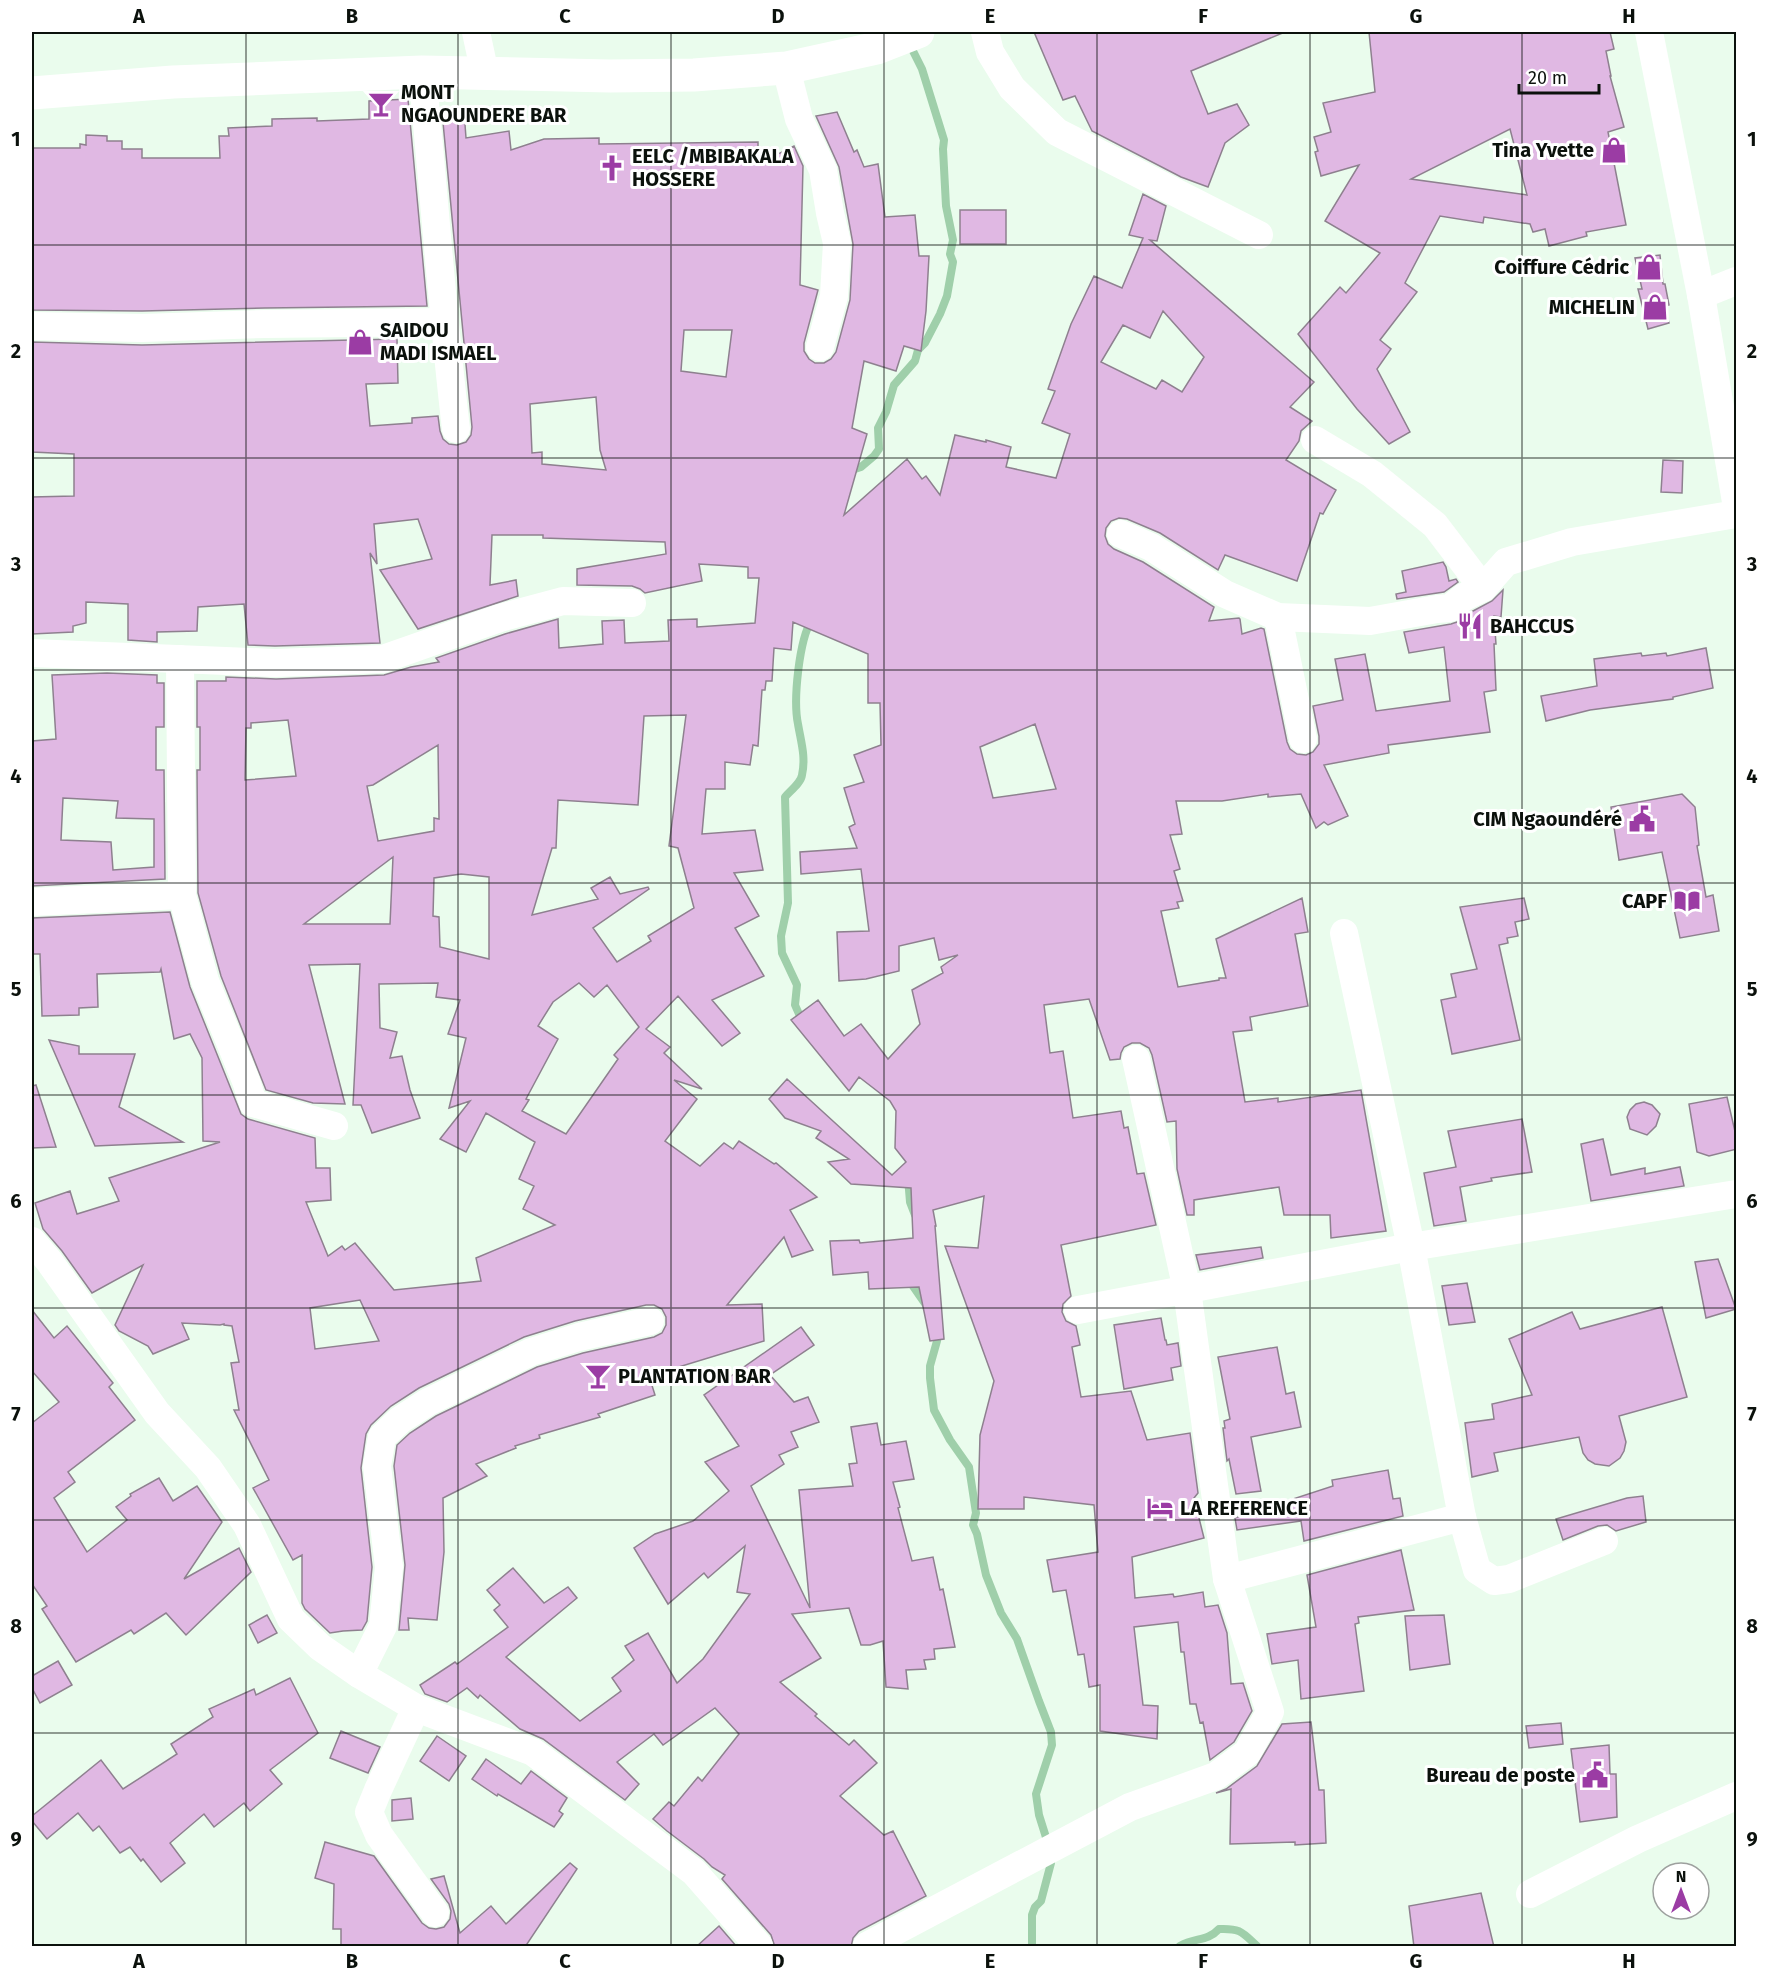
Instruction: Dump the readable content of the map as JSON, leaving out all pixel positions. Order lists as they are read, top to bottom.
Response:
{
  "places": {
    "bar": ["MONT NGAOUNDERE BAR", "PLANTATION BAR"],
    "shop": [
      "Tina Yvette",
      "Coiffure Cédric",
      "MICHELIN",
      "SAIDOU MADI ISMAEL"
    ],
    "church": ["EELC /MBIBAKALA HOSSERE"],
    "restaurant": ["BAHCCUS"],
    "public building": ["CIM Ngaoundéré", "Bureau de poste"],
    "library": ["CAPF"],
    "hotel": ["LA REFERENCE"]
  },
  "scale_bar": "20 m",
  "north": "top",
  "grid": {
    "columns": [
      "A",
      "B",
      "C",
      "D",
      "E",
      "F",
      "G",
      "H"
    ],
    "rows": [
      "1",
      "2",
      "3",
      "4",
      "5",
      "6",
      "7",
      "8",
      "9"
    ]
  }
}
